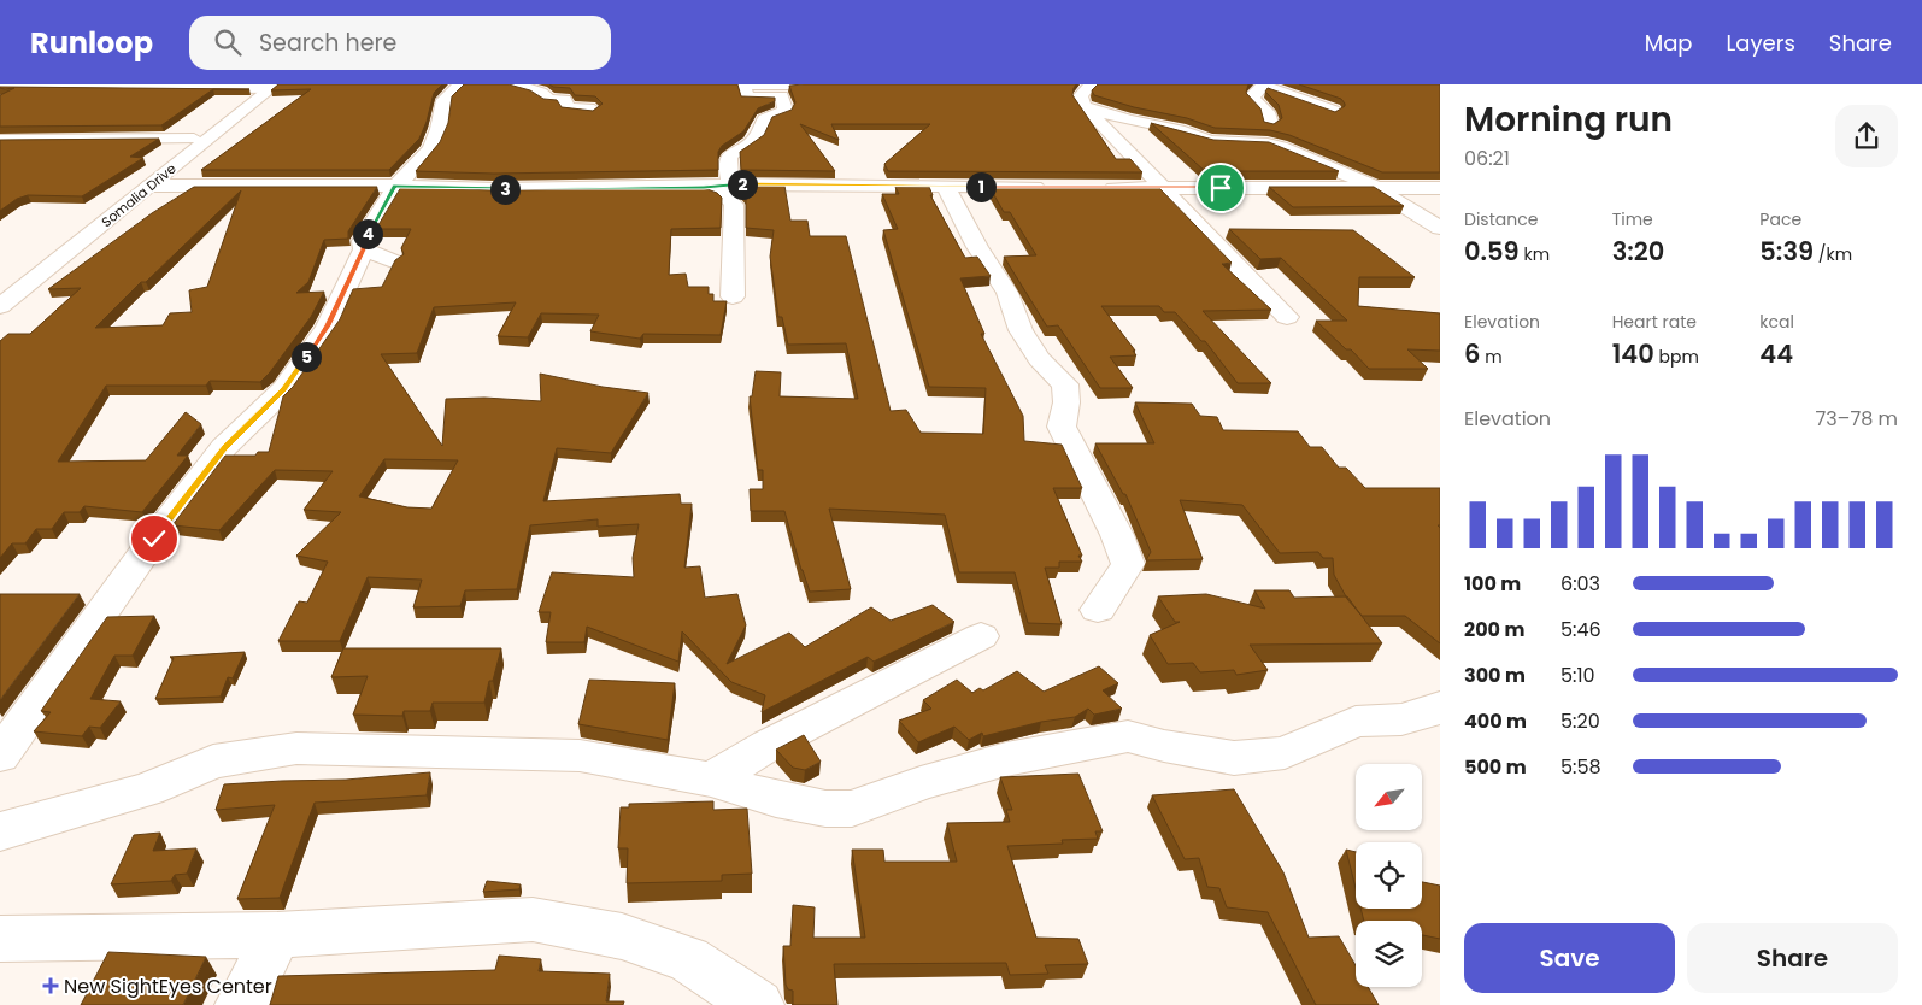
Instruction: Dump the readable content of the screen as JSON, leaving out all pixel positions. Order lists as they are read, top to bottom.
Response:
{
  "streets": {
    "street": ["Somalia Drive"]
  },
  "places": {
    "health": ["New SightEyes Center"]
  },
  "north": "bottom left",
  "page": {
    "header": "Runloop",
    "search": "Search here",
    "nav": ["Map", "Layers", "Share"],
    "heading": ["Morning run", "06:21"],
    "pins": [
      "2",
      "1",
      "3",
      "4",
      "5"
    ],
    "stats": [
      ["Distance", "0.59 km"],
      ["Time", "3:20"],
      ["Pace", "5:39 /km"],
      ["Elevation", "6 m"],
      ["Heart rate", "140 bpm"],
      ["kcal", "44"]
    ],
    "chart": ["Elevation", "73–78 m"],
    "list": [
      {
        "name": "100 m",
        "note": "6:03"
      },
      {
        "name": "200 m",
        "note": "5:46"
      },
      {
        "name": "300 m",
        "note": "5:10"
      },
      {
        "name": "400 m",
        "note": "5:20"
      },
      {
        "name": "500 m",
        "note": "5:58"
      }
    ],
    "buttons": ["Save", "Share"]
  }
}
